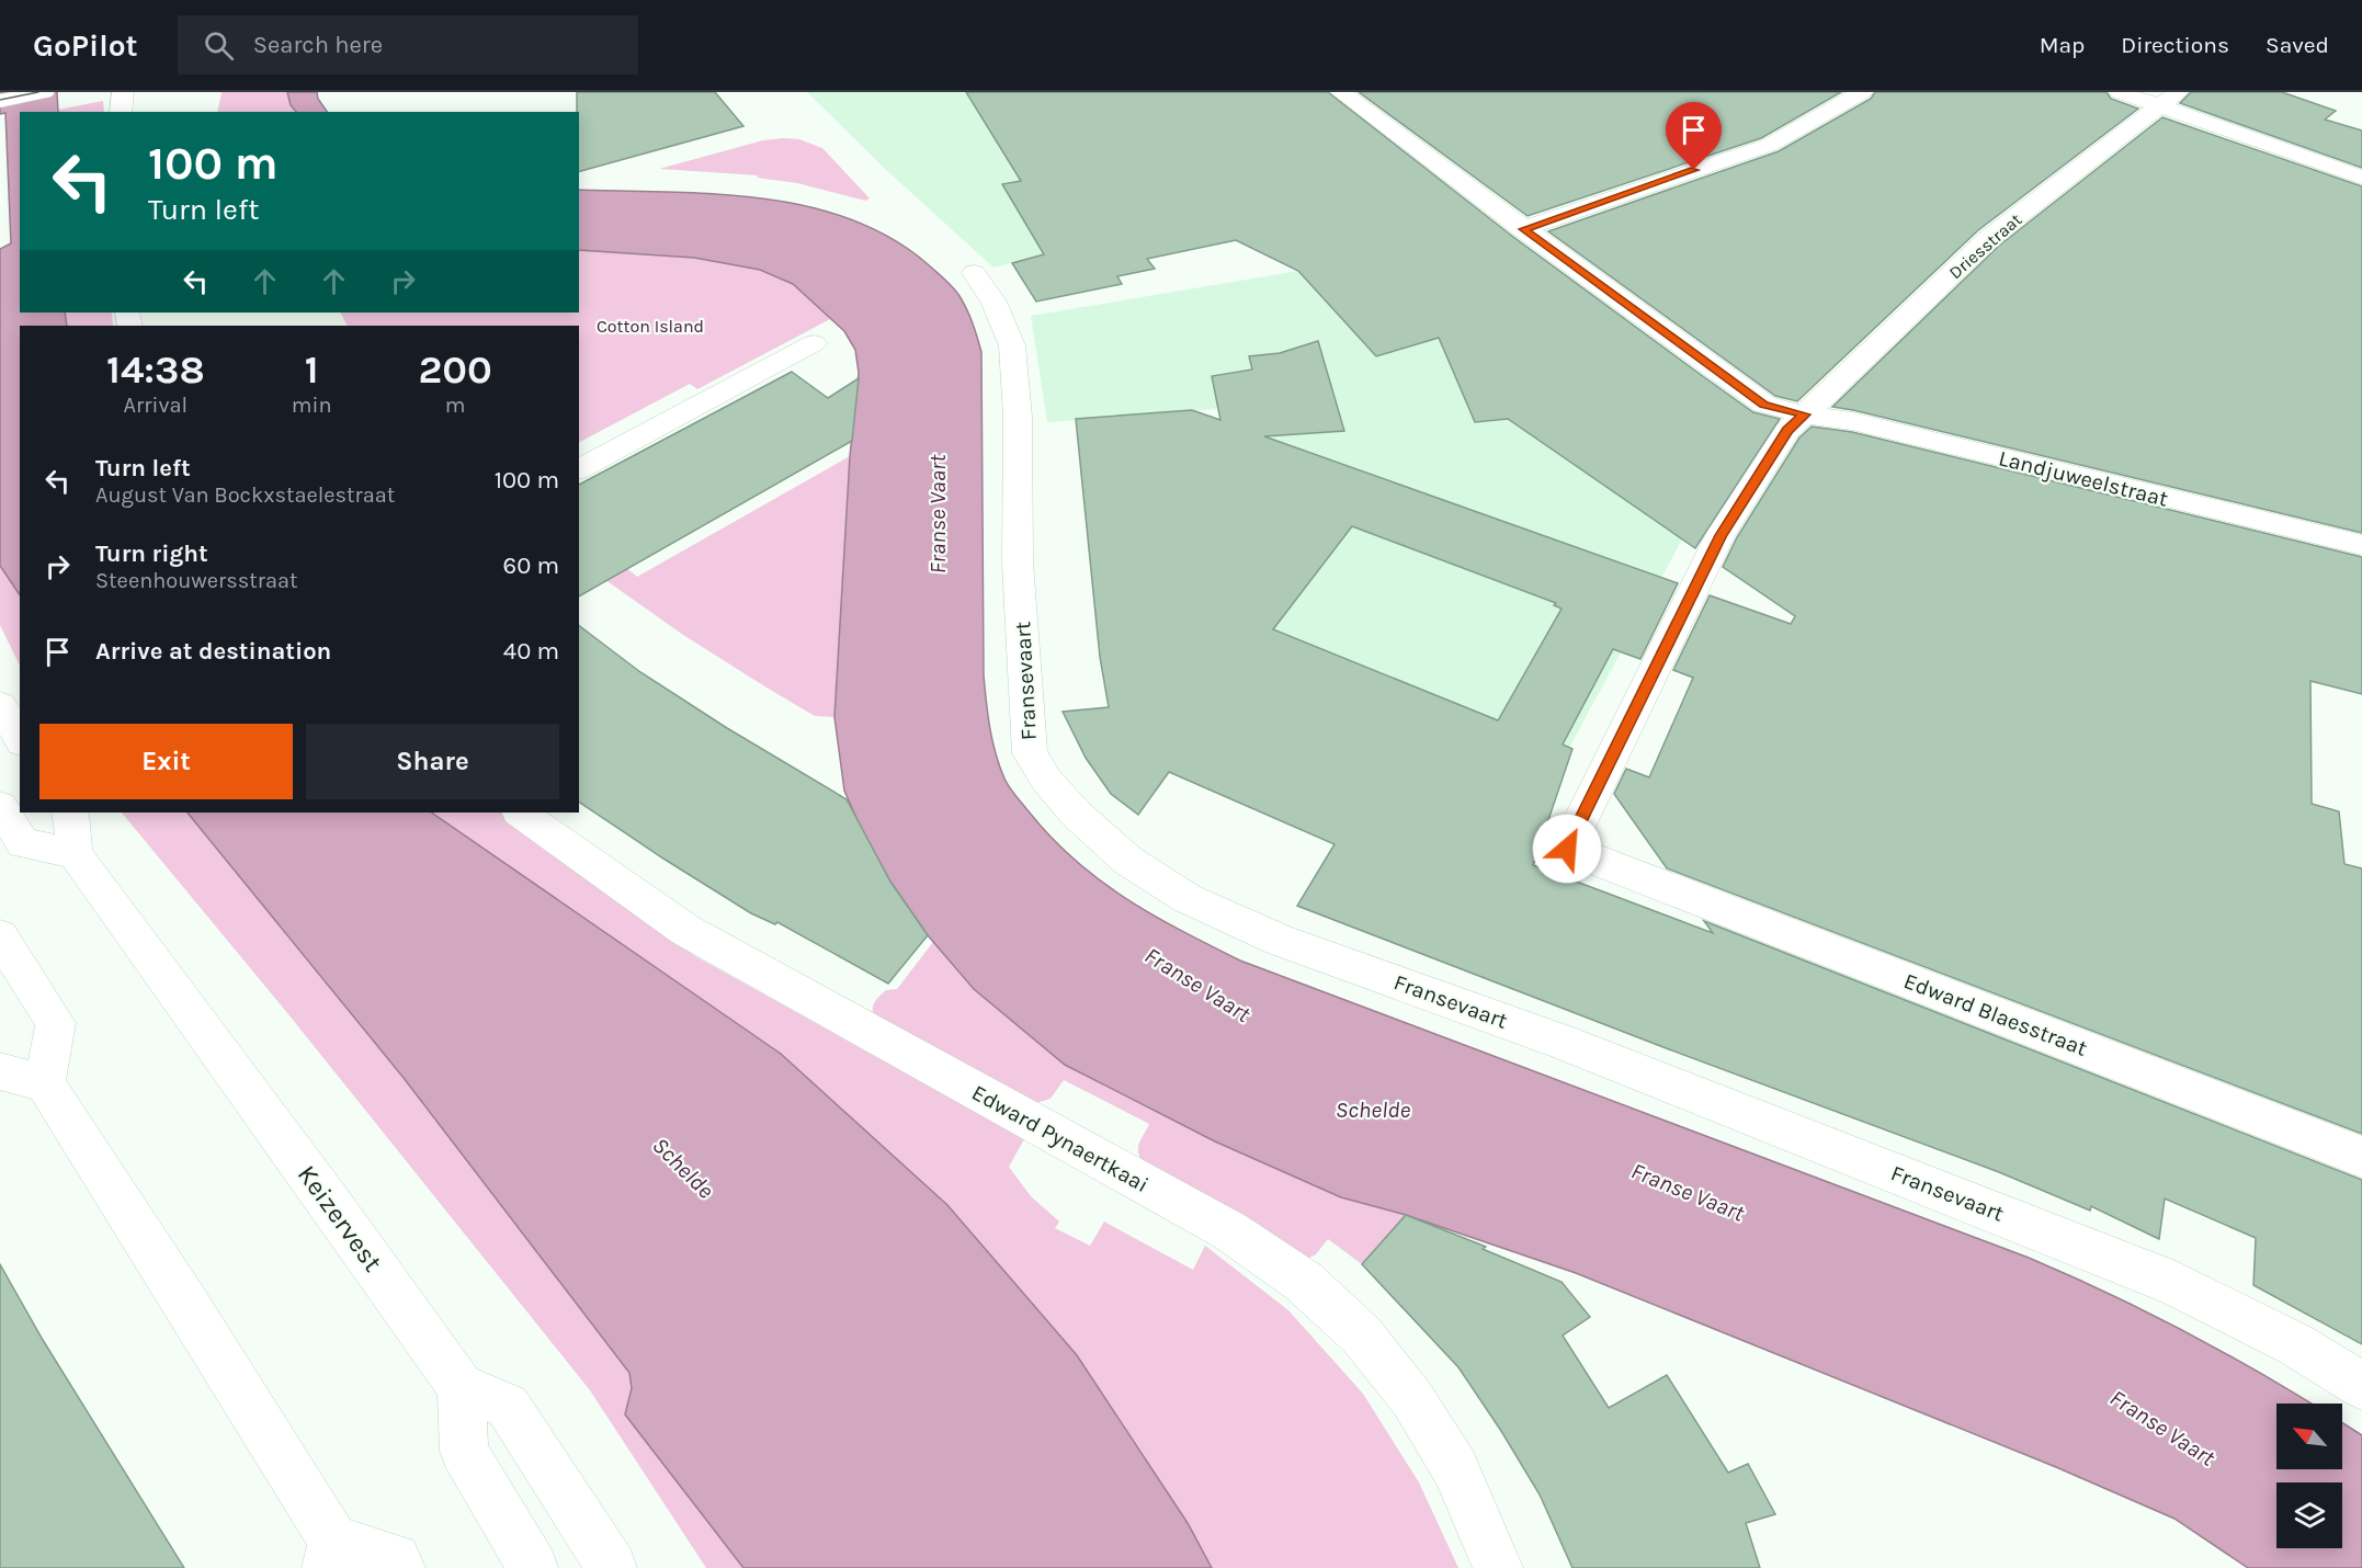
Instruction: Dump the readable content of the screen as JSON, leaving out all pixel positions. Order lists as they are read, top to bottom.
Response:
{
  "streets": {
    "street": [
      "Driesstraat",
      "Landjuweelstraat",
      "Fransevaart",
      "Edward Blaesstraat",
      "Edward Pynaertkaai",
      "Keizervest"
    ]
  },
  "crossings": [
    ["Driesstraat", "Landjuweelstraat"],
    ["Driesstraat", "Edward Blaesstraat"]
  ],
  "water": ["Franse Vaart", "Schelde"],
  "parks": ["Cotton Island"],
  "north": "top left",
  "page": {
    "header": "GoPilot",
    "search": "Search here",
    "nav": ["Map", "Directions", "Saved"],
    "turn": ["100 m", "Turn left"],
    "eta": [
      "14:38",
      "Arrival",
      "1",
      "min",
      "200",
      "m"
    ],
    "list": [
      {
        "name": "Turn left",
        "note": "August Van Bockxstaelestraat",
        "value": "100 m"
      },
      {
        "name": "Turn right",
        "note": "Steenhouwersstraat",
        "value": "60 m"
      },
      {
        "name": "Arrive at destination",
        "value": "40 m"
      }
    ],
    "buttons": ["Exit", "Share"]
  }
}
